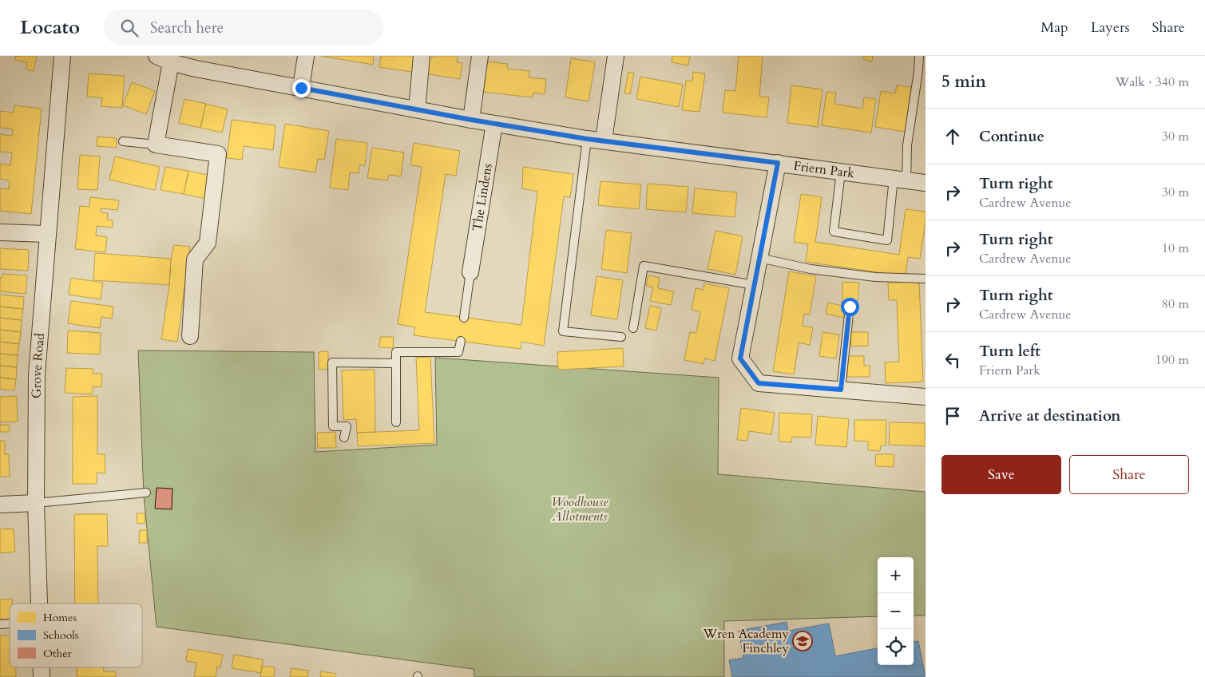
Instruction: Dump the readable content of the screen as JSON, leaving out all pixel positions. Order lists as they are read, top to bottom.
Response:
{
  "streets": {
    "street": ["Friern Park", "The Lindens", "Grove Road"]
  },
  "crossings": [
    ["Friern Park", "The Lindens"]
  ],
  "parks": ["Woodhouse Allotments"],
  "places": {
    "school or university": ["Wren Academy Finchley"]
  },
  "legend": ["Homes", "Schools", "Other"],
  "page": {
    "header": "Locato",
    "search": "Search here",
    "nav": ["Map", "Layers", "Share"],
    "heading": ["5 min", "Walk · 340 m"],
    "list": [
      ["Continue", "30 m"],
      ["Turn right", "Cardrew Avenue", "30 m"],
      ["Turn right", "Cardrew Avenue", "10 m"],
      ["Turn right", "Cardrew Avenue", "80 m"],
      ["Turn left", "Friern Park", "190 m"],
      "Arrive at destination"
    ],
    "buttons": ["Save", "Share"],
    "map_buttons": ["+", "−"]
  }
}
